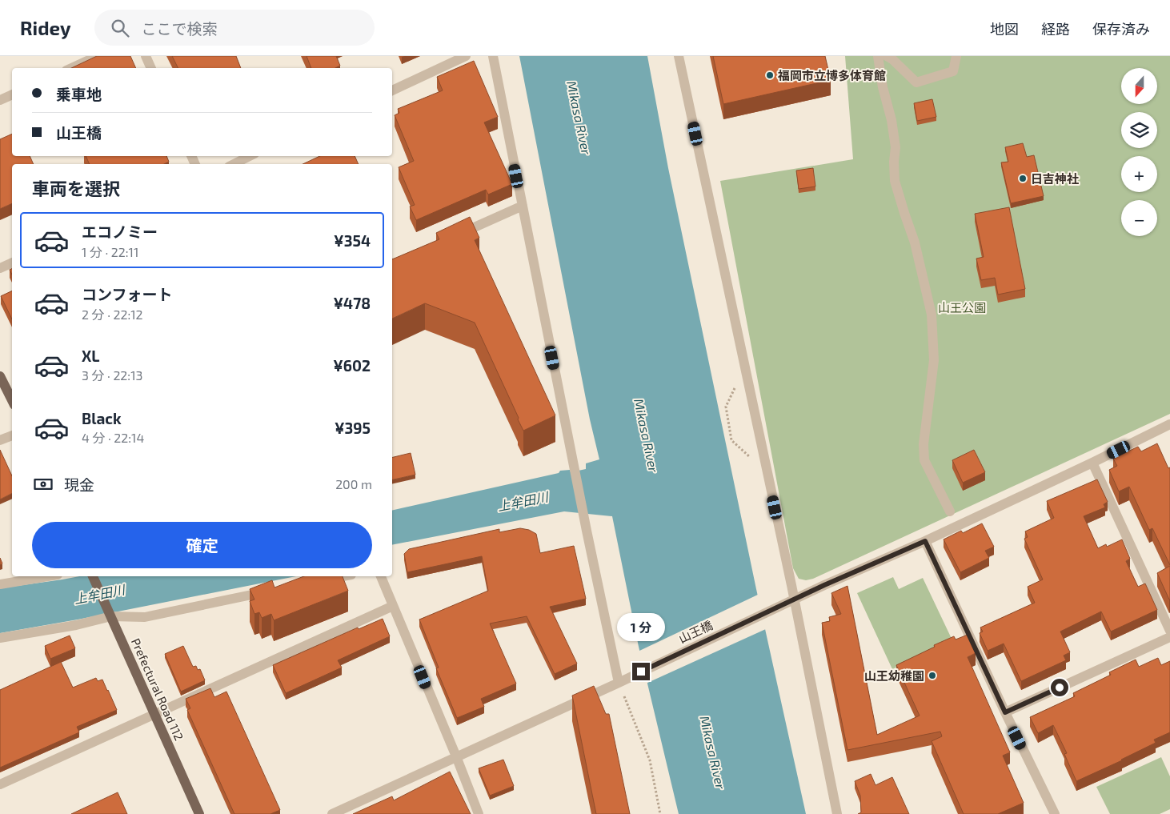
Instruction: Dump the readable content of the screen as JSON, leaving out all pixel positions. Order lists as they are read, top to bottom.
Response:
{
  "streets": {
    "main road": ["Prefectural Road 112"],
    "street": ["山王橋"]
  },
  "water": ["Mikasa River", "上牟田川"],
  "parks": ["山王公園"],
  "places": ["福岡市立博多体育館", "日吉神社", "山王幼稚園"],
  "north": "bottom",
  "page": {
    "header": "Ridey",
    "search": "ここで検索",
    "nav": ["地図", "経路", "保存済み"],
    "map_buttons": ["+", "−"],
    "banner": ["乗車地", "山王橋"],
    "heading": "車両を選択",
    "list": [
      {
        "name": "エコノミー",
        "note": "1 分 · 22:11",
        "value": "¥354"
      },
      {
        "name": "コンフォート",
        "note": "2 分 · 22:12",
        "value": "¥478"
      },
      {
        "name": "XL",
        "note": "3 分 · 22:13",
        "value": "¥602"
      },
      {
        "name": "Black",
        "note": "4 分 · 22:14",
        "value": "¥395"
      }
    ],
    "pay": ["現金", "200 m"],
    "buttons": "確定",
    "bubble": "1 分"
  }
}
